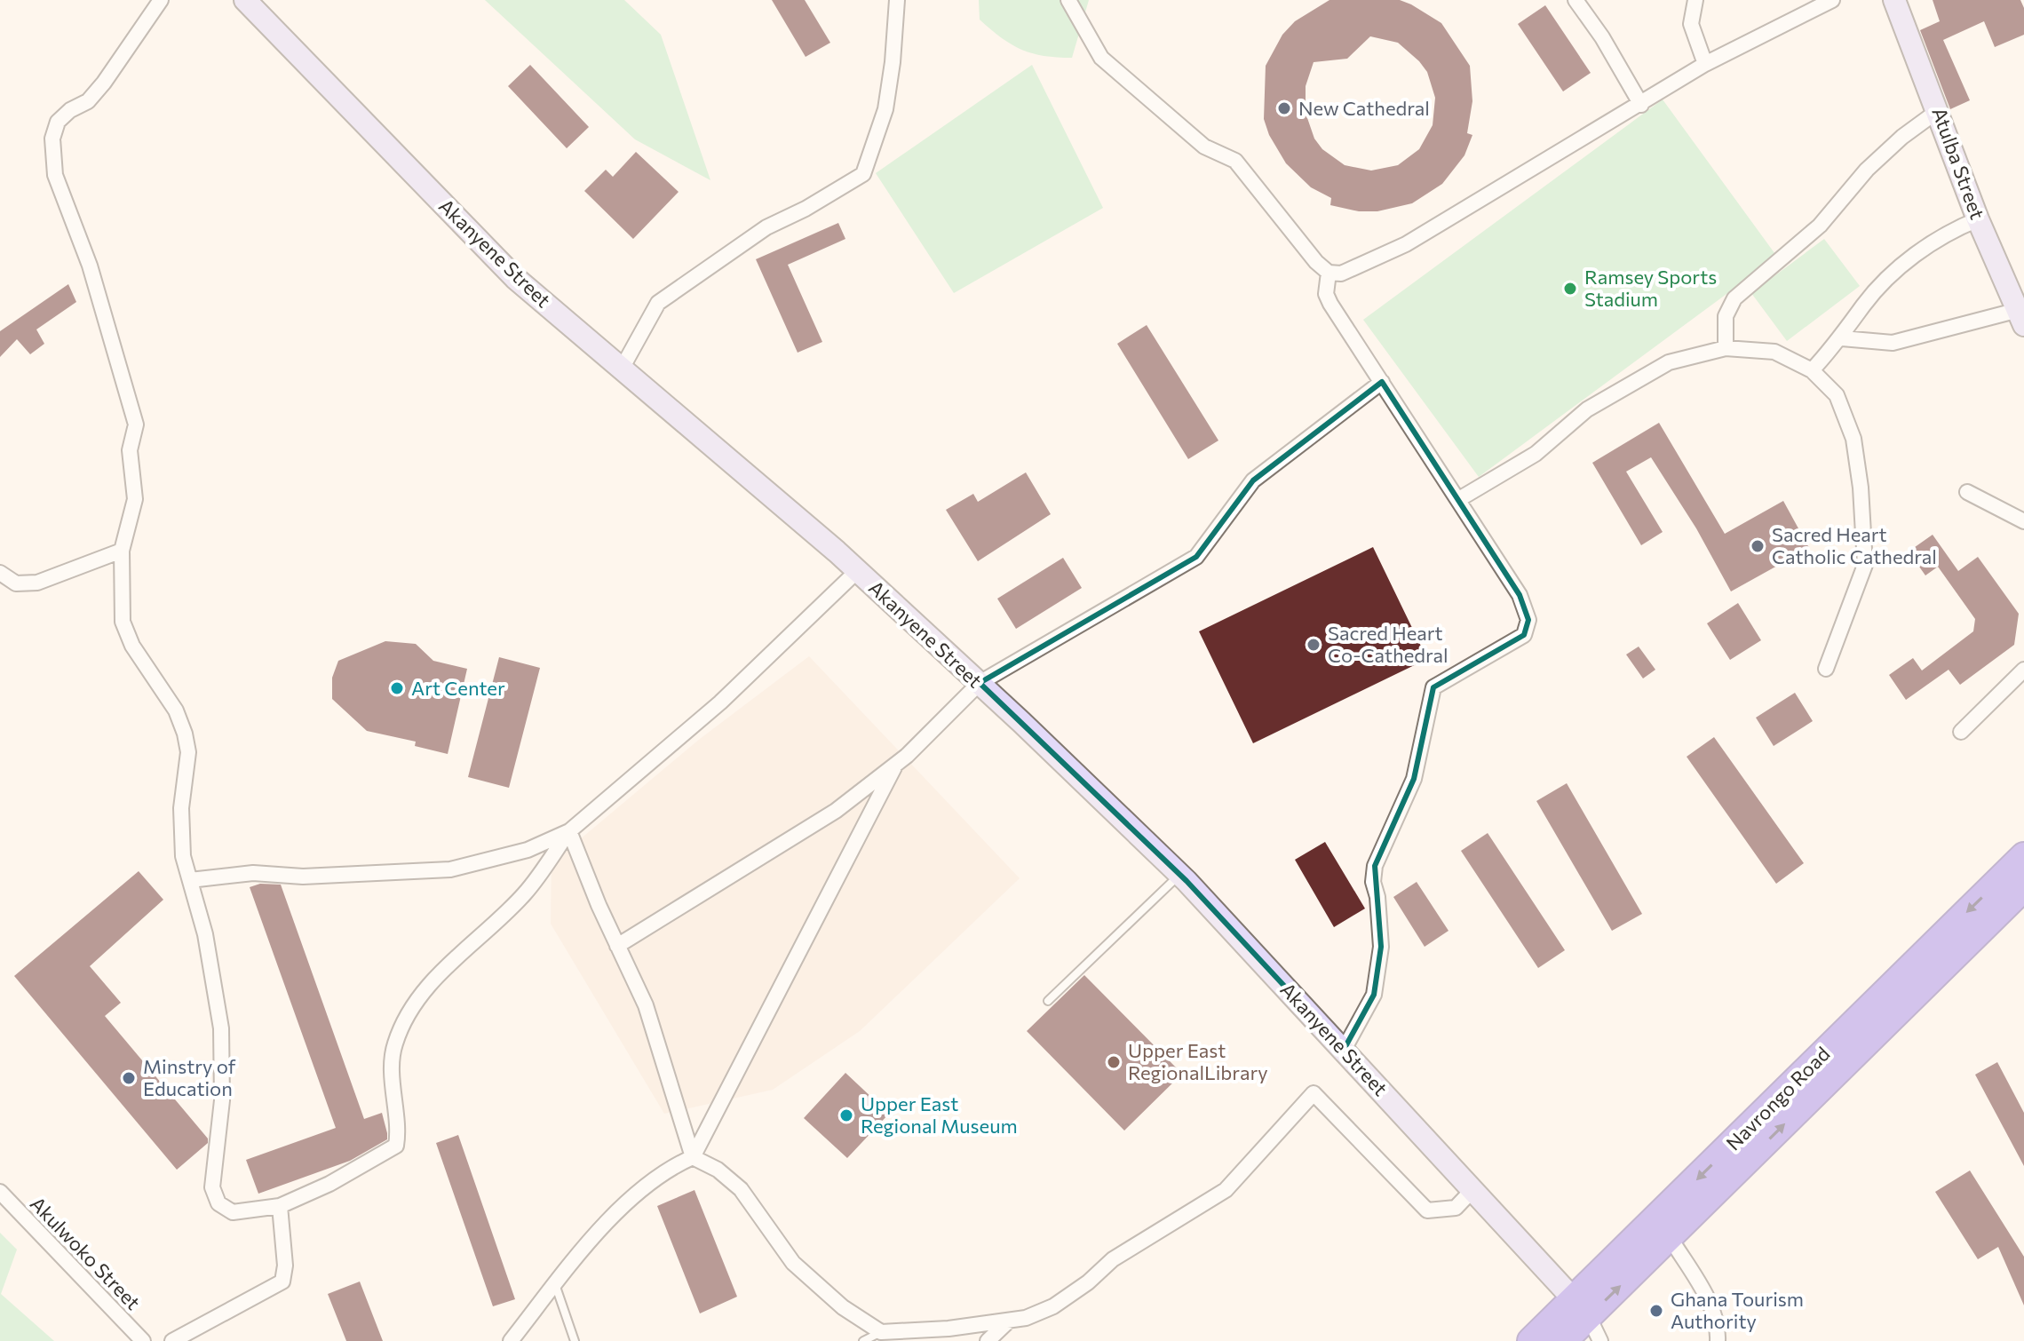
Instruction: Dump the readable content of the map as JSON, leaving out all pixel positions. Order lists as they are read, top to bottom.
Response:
{
  "streets": {
    "highway": ["Navrongo Road"],
    "street": ["Atulba Street", "Akanyene Street", "Akulwoko Street"]
  },
  "crossings": [
    ["Akanyene Street", "Navrongo Road"]
  ],
  "places": [
    "New Cathedral",
    "Ramsey Sports Stadium",
    "Sacred Heart Catholic Cathedral",
    "Sacred Heart Co-Cathedral",
    "Art Center",
    "Upper East RegionalLibrary",
    "Minstry of Education",
    "Upper East Regional Museum",
    "Ghana Tourism Authority"
  ]
}
